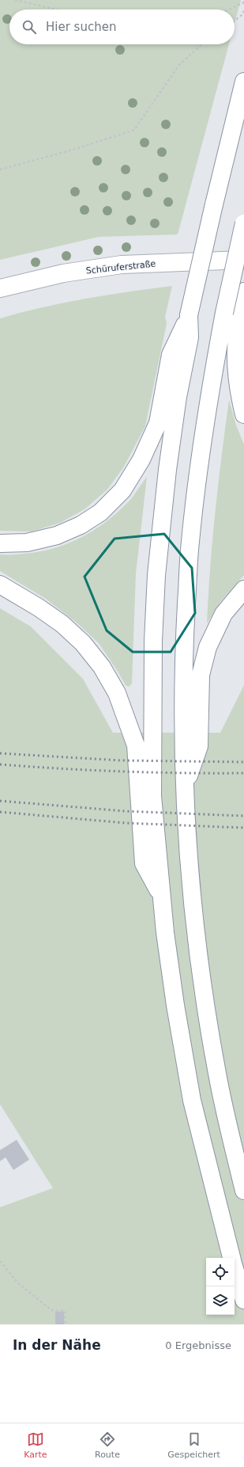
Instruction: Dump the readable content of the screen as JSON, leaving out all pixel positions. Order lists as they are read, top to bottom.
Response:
{
  "streets": {
    "main road": ["Schüruferstraße"]
  },
  "page": {
    "search": "Hier suchen",
    "heading": ["In der Nähe", "0 Ergebnisse"],
    "nav": ["Karte", "Route", "Gespeichert"]
  }
}
